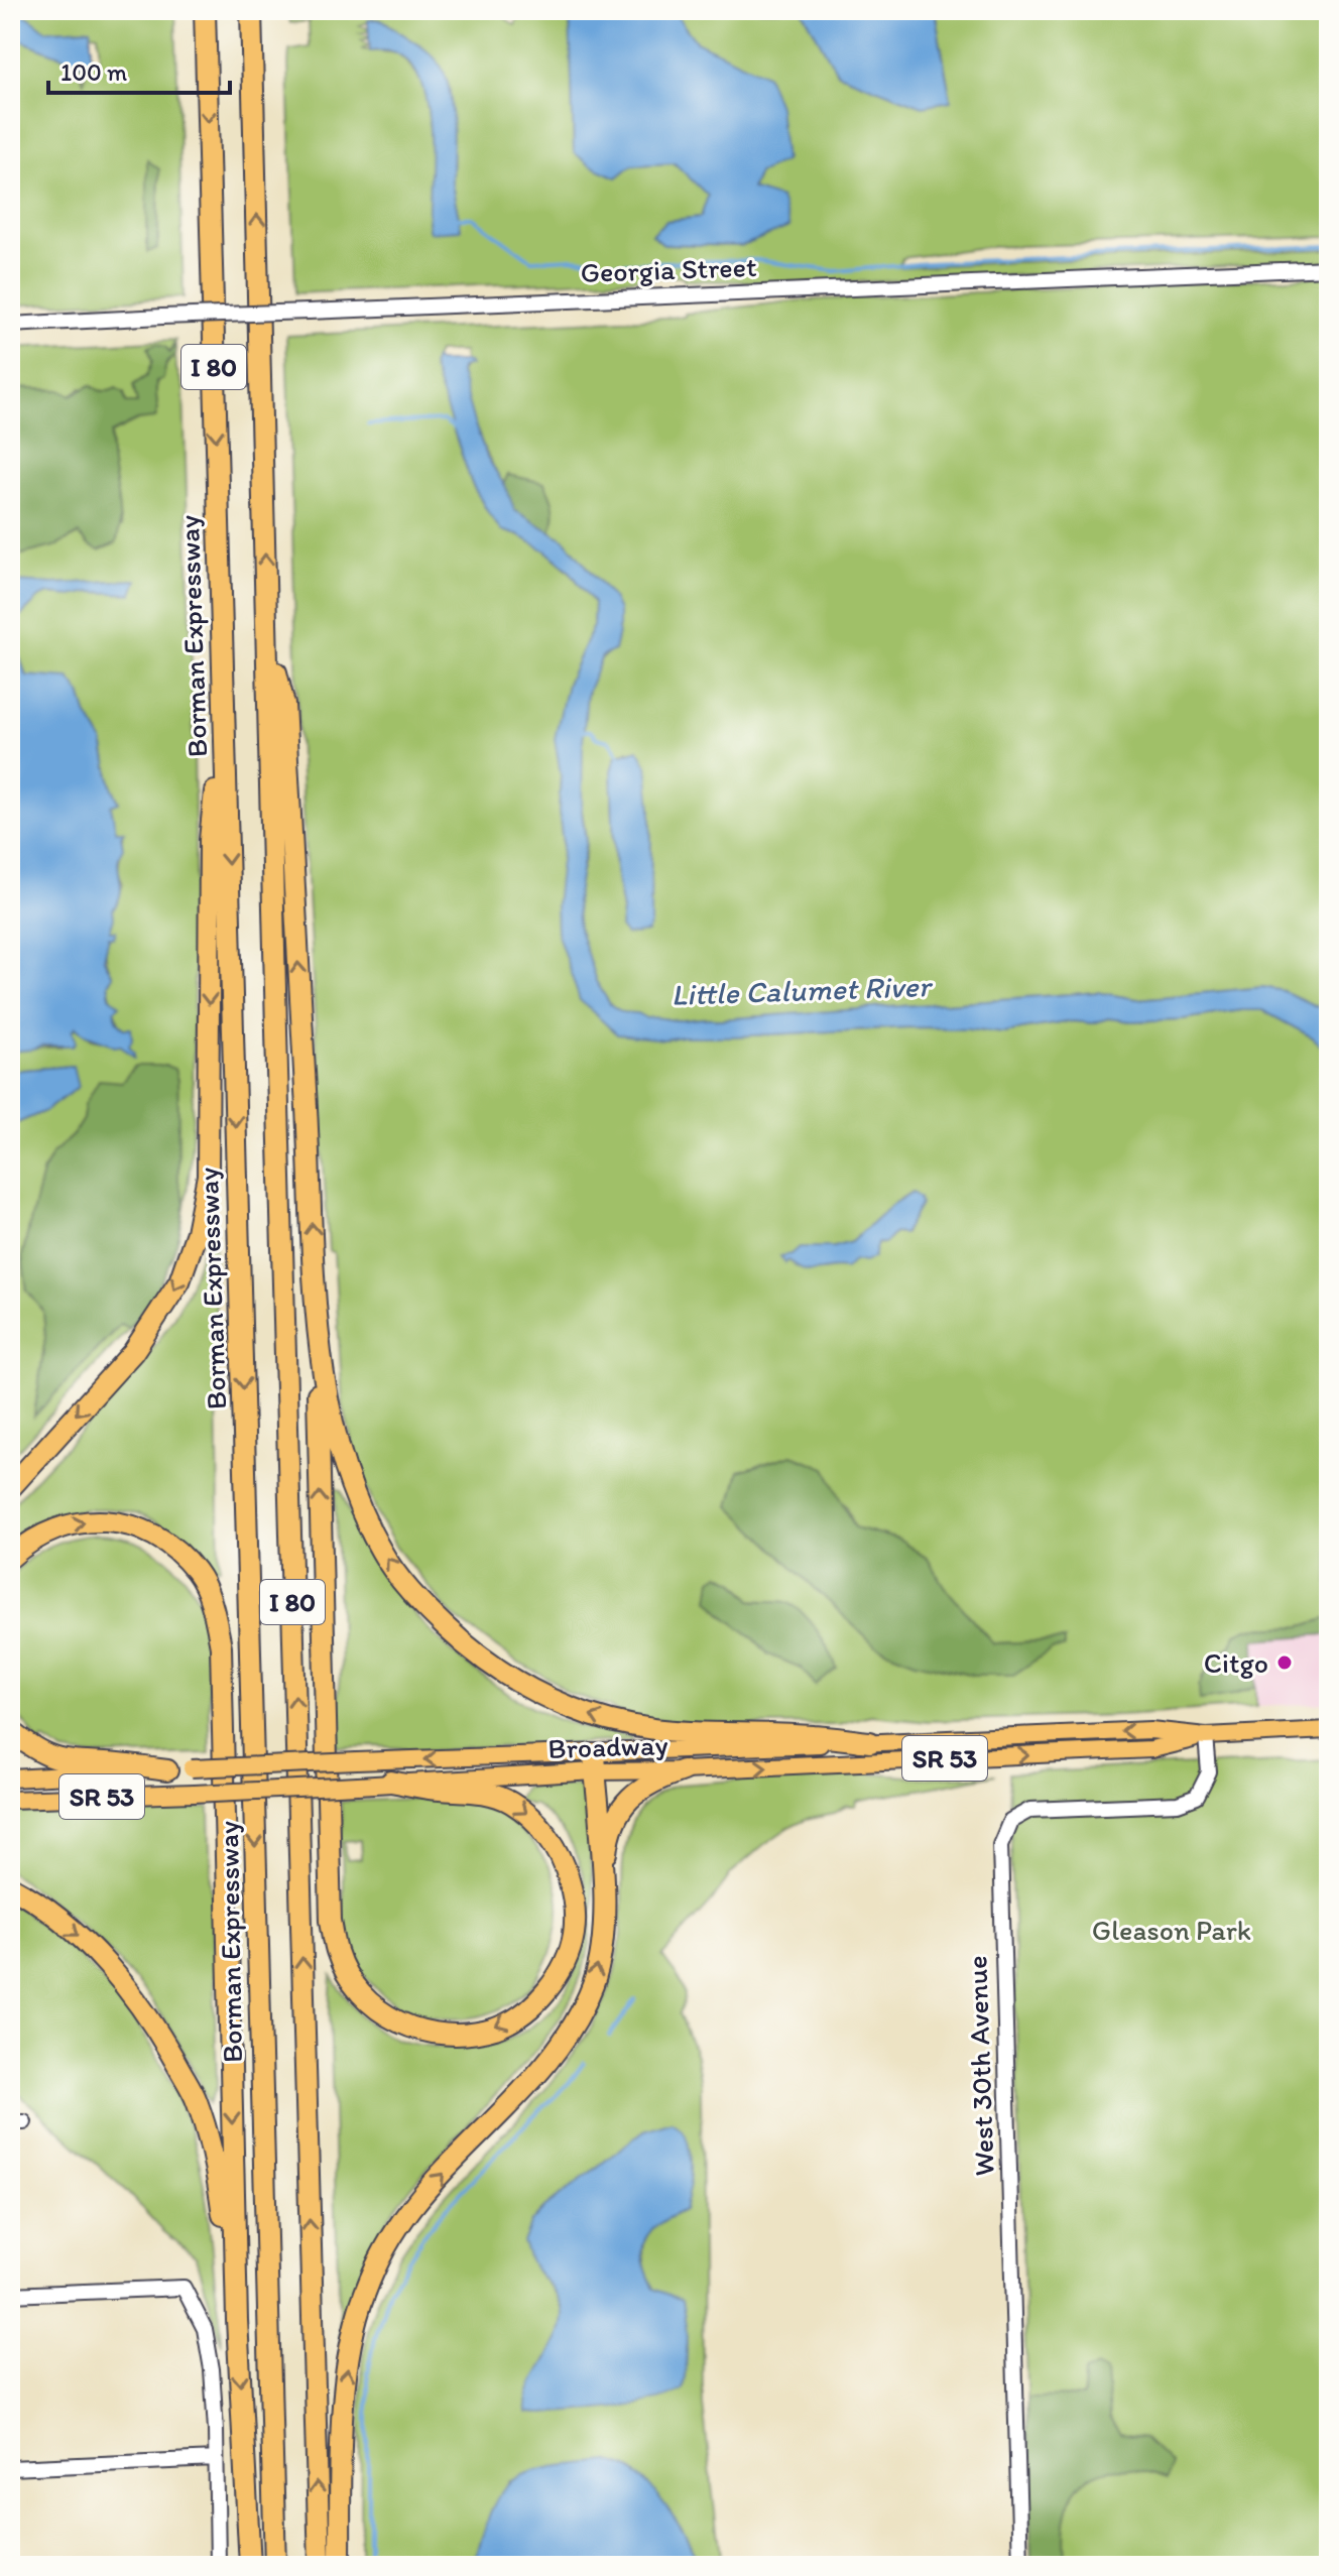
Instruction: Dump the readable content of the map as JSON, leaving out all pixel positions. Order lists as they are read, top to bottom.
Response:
{
  "streets": {
    "highway": ["I 80", "Borman Expressway"],
    "main road": ["Broadway", "SR 53"],
    "street": ["Georgia Street", "West 30th Avenue"]
  },
  "crossings": [
    ["Broadway", "West 30th Avenue"]
  ],
  "water": ["Little Calumet River"],
  "parks": ["Gleason Park"],
  "places": ["Citgo"],
  "scale_bar": "100 m"
}
